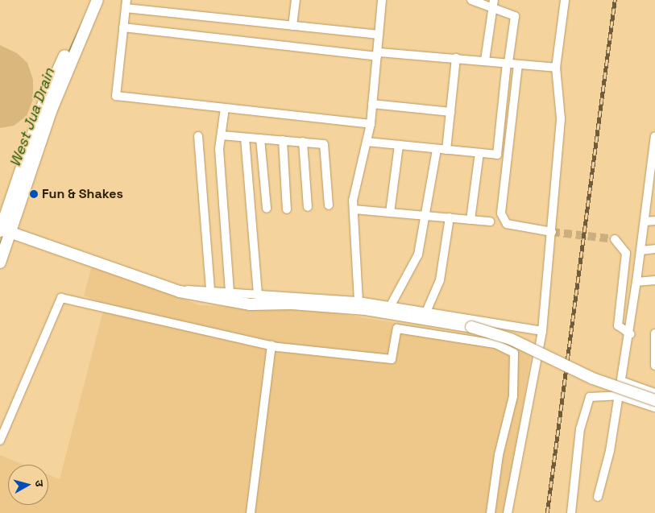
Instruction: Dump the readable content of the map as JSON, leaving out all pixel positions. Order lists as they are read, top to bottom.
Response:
{
  "water": ["West Jua Drain"],
  "places": ["Fun & Shakes"],
  "north": "right"
}
